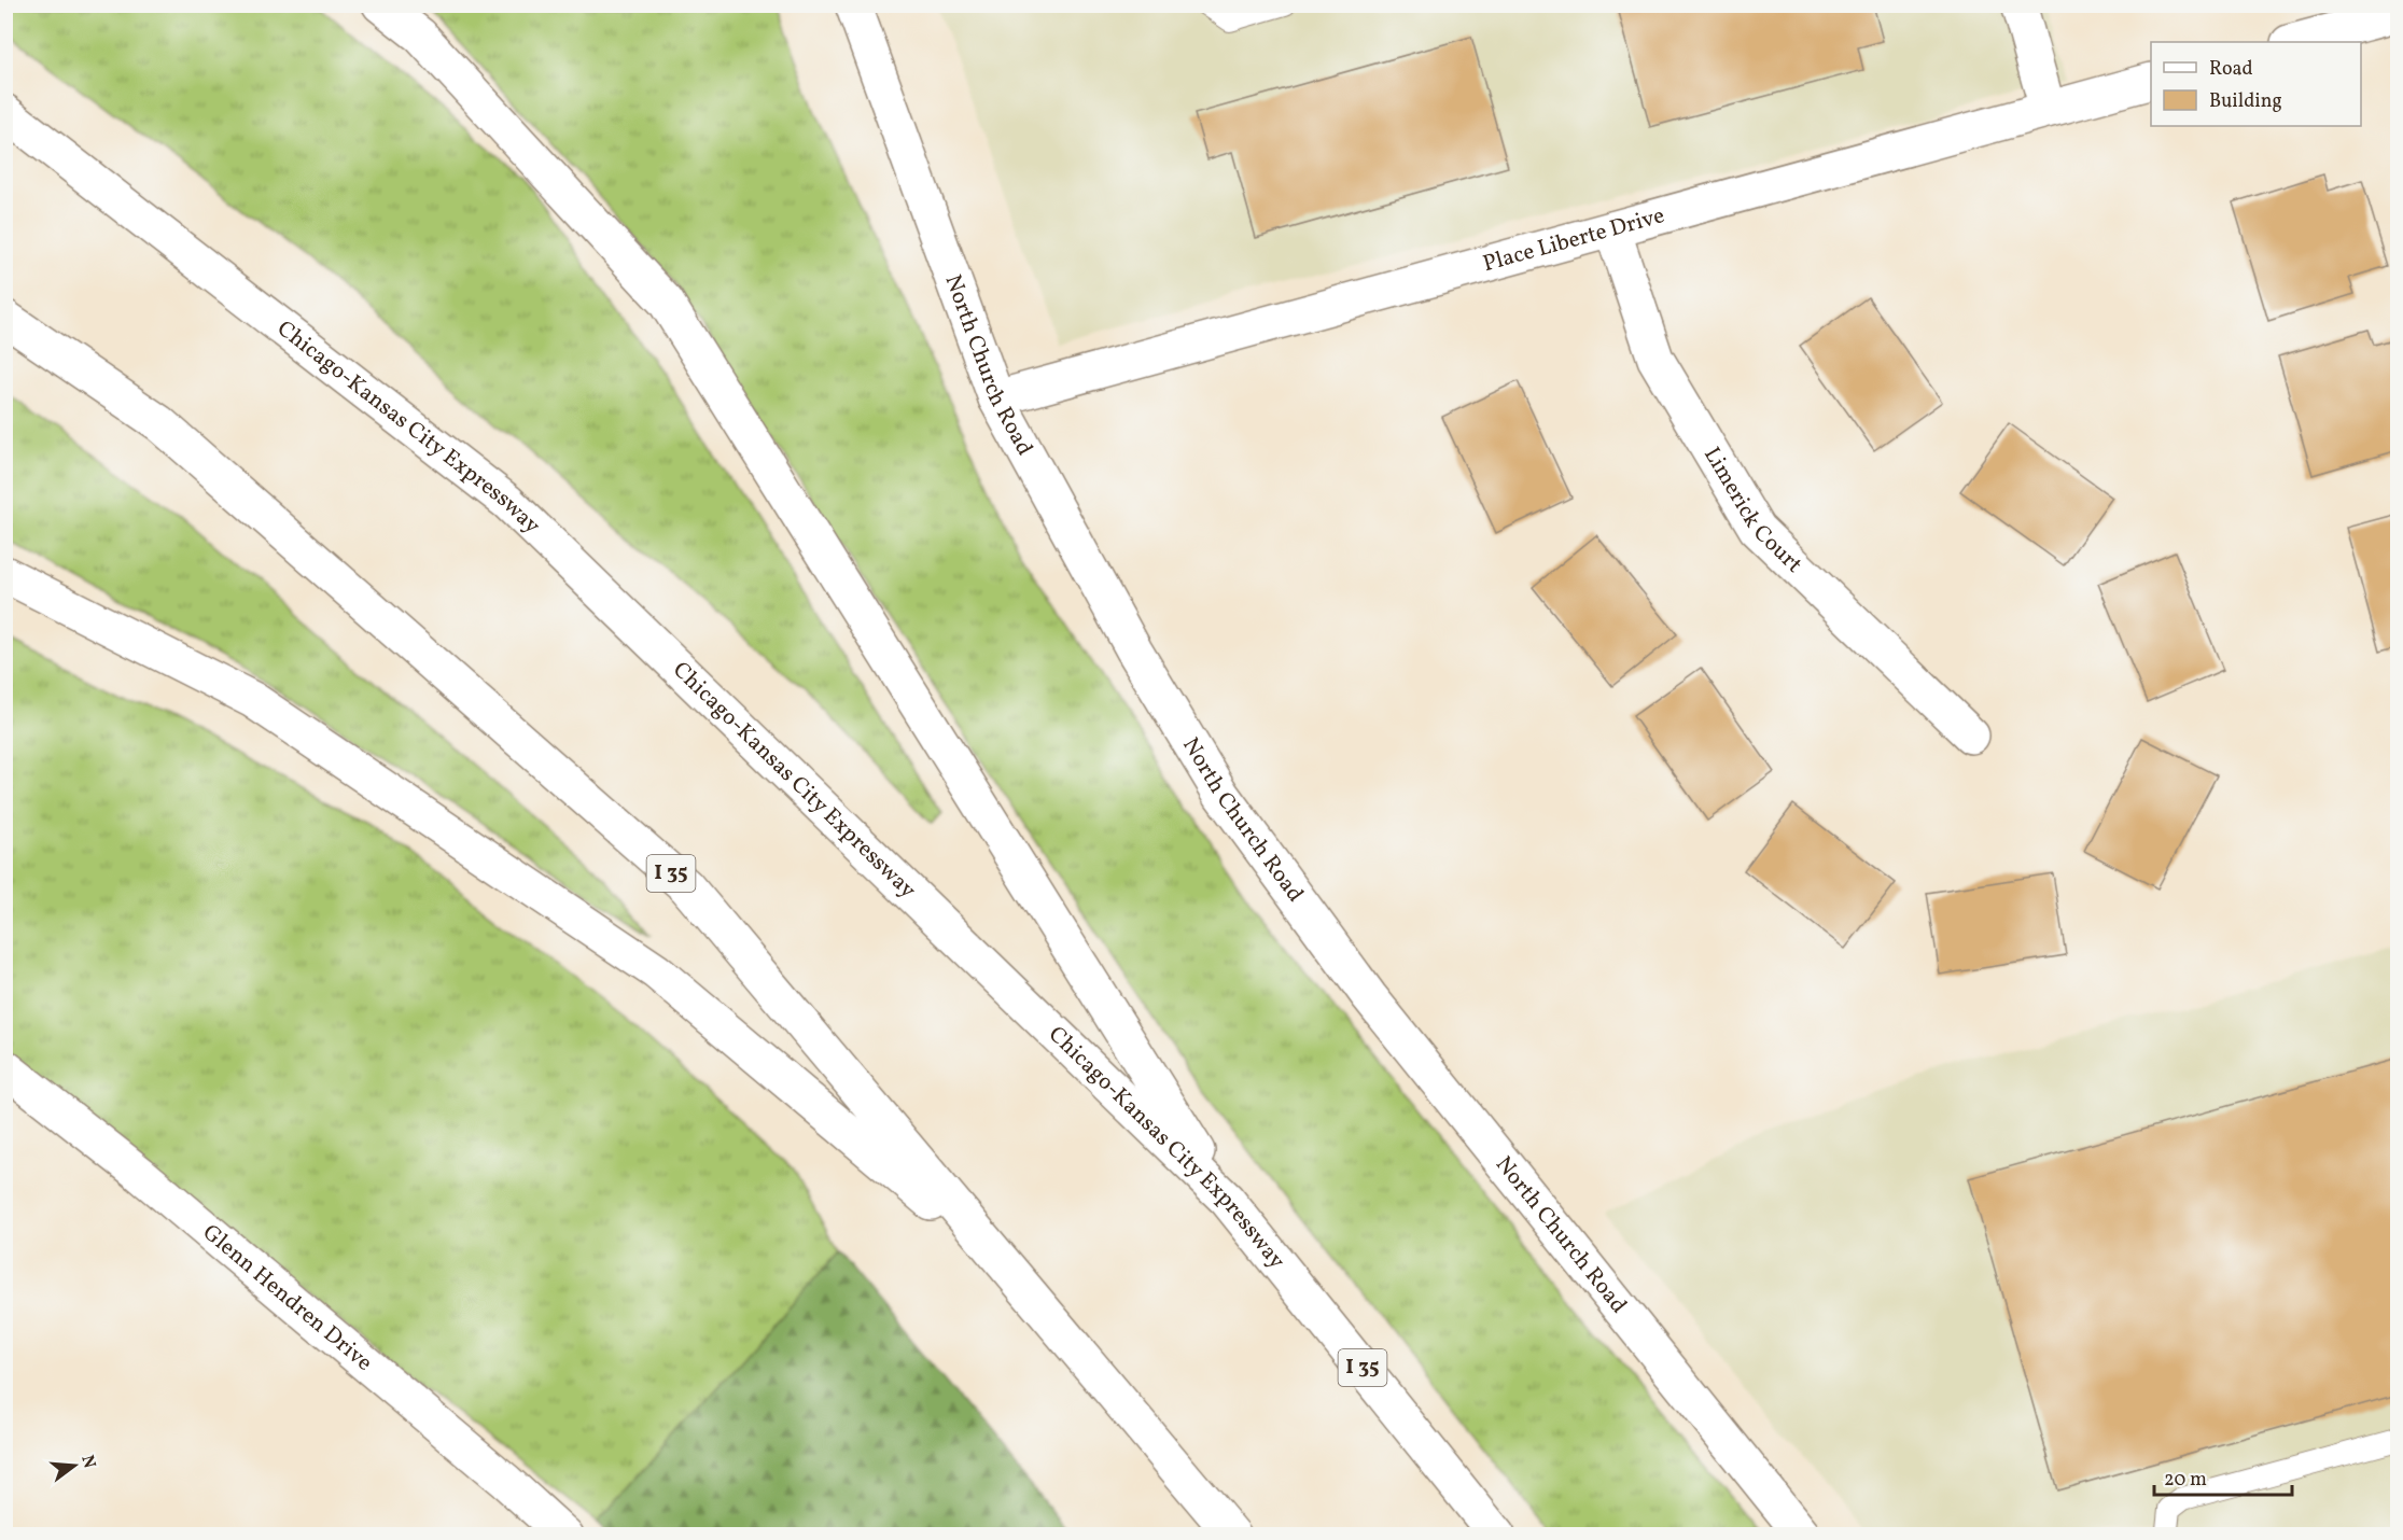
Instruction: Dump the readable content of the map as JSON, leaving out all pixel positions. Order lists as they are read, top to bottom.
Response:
{
  "streets": {
    "main road": [
      "Place Liberte Drive",
      "North Church Road",
      "Chicago-Kansas City Expressway",
      "Limerick Court",
      "I 35",
      "Glenn Hendren Drive"
    ]
  },
  "crossings": [
    ["Place Liberte Drive", "North Church Road"],
    ["Place Liberte Drive", "Limerick Court"]
  ],
  "legend": ["Road", "Building"],
  "scale_bar": "20 m",
  "north": "right"
}
